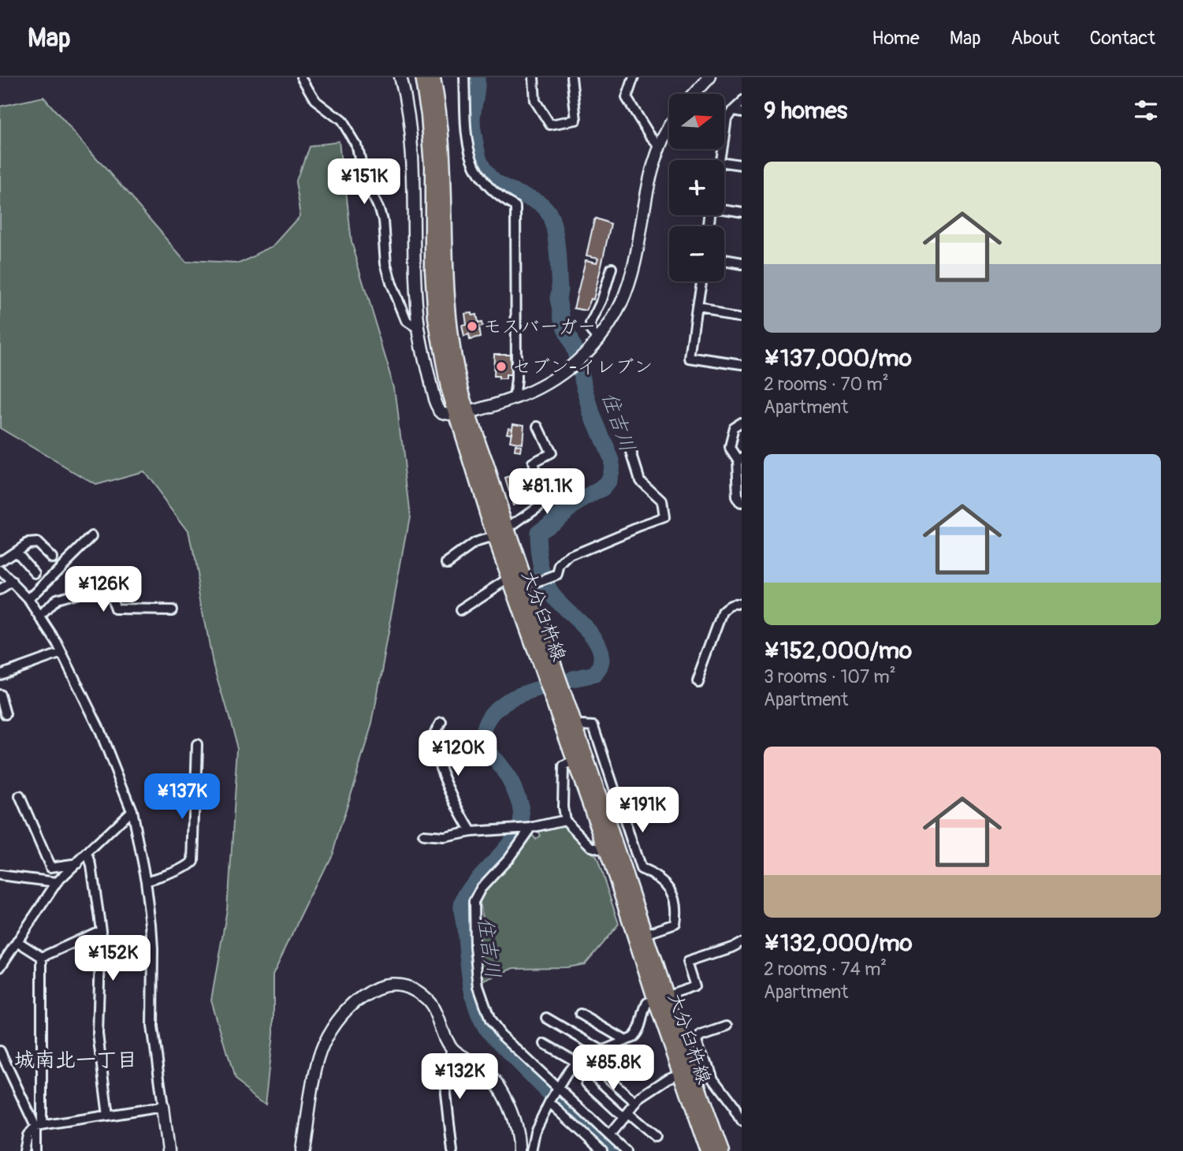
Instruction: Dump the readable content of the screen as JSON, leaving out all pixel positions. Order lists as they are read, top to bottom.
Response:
{
  "streets": {
    "main road": ["大分臼杵線"]
  },
  "districts": ["城南北一丁目"],
  "water": ["住吉川"],
  "places": ["モスバーガー", "セブン-イレブン"],
  "north": "right",
  "page": {
    "header": "Map",
    "nav": [
      "Home",
      "Map",
      "About",
      "Contact"
    ],
    "heading": "9 homes",
    "map_buttons": ["+", "−"],
    "list": [
      {
        "name": "¥137,000/mo",
        "note": "2 rooms · 70 m² · Apartment"
      },
      {
        "name": "¥152,000/mo",
        "note": "3 rooms · 107 m² · Apartment"
      },
      {
        "name": "¥132,000/mo",
        "note": "2 rooms · 74 m² · Apartment"
      }
    ],
    "price": [
      "¥151K",
      "¥81.1K",
      "¥126K",
      "¥120K",
      "¥137K",
      "¥191K",
      "¥152K",
      "¥85.8K",
      "¥132K"
    ]
  }
}
